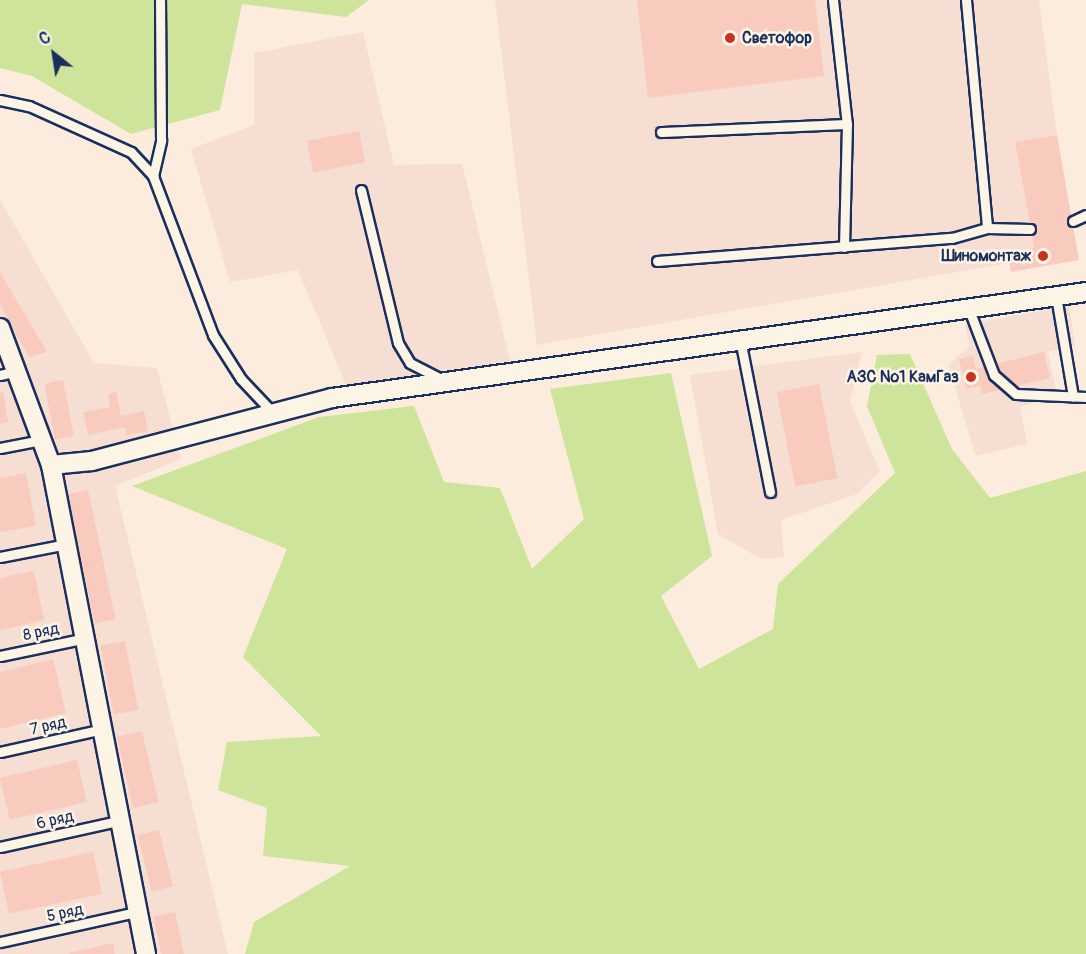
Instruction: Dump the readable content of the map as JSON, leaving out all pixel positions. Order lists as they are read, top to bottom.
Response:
{
  "streets": {
    "lane": [
      "8 ряд",
      "7 ряд",
      "6 ряд",
      "5 ряд"
    ]
  },
  "places": ["Светофор", "Шиномонтаж", "АЗС №1 КамГаз"],
  "north": "top left"
}
